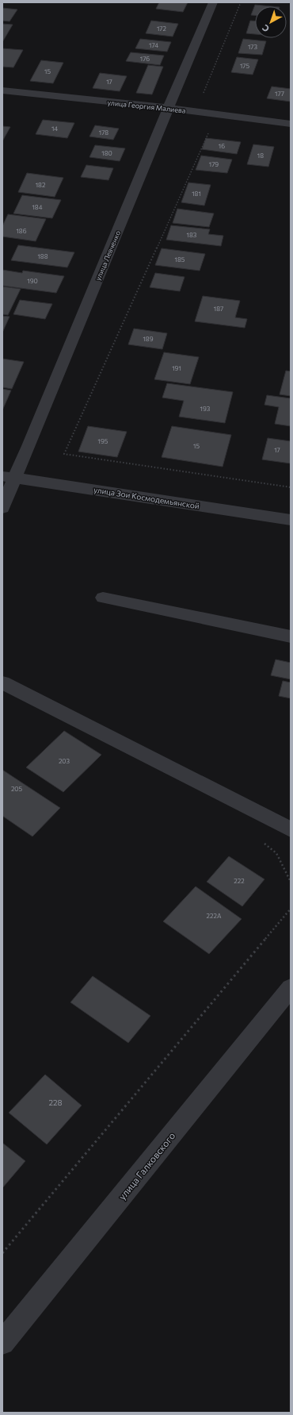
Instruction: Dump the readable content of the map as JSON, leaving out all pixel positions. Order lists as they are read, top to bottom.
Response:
{
  "streets": {
    "street": [
      "улица Георгия Малиева",
      "улица Левченко",
      "улица Зои Космодемьянской",
      "улица Галковского"
    ]
  },
  "crossings": [
    ["улица Георгия Малиева", "улица Левченко"],
    ["улица Левченко", "улица Зои Космодемьянской"]
  ],
  "house_numbers": [
    "172",
    "174",
    "173",
    "176",
    "175",
    "15",
    "17",
    "177",
    "14",
    "178",
    "16",
    "180",
    "18",
    "179",
    "182",
    "181",
    "184",
    "186",
    "183",
    "188",
    "185",
    "190",
    "187",
    "189",
    "191",
    "193",
    "195",
    "15",
    "17",
    "203",
    "205",
    "222",
    "222А",
    "228"
  ],
  "north": "bottom left"
}
